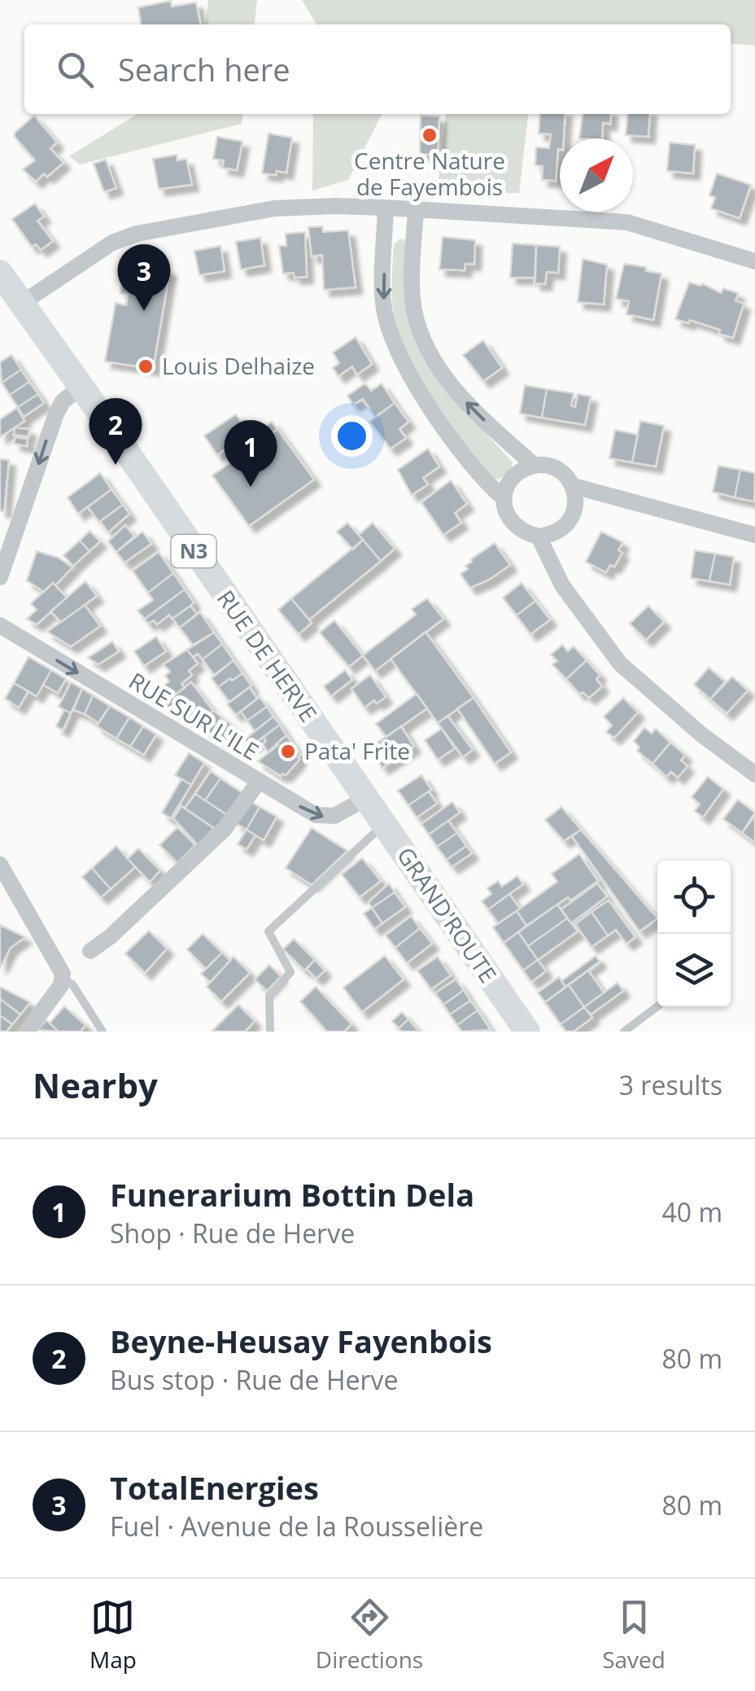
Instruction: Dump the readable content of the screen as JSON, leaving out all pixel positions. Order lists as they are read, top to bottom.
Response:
{
  "streets": {
    "main road": ["N3", "RUE DE HERVE", "GRAND'ROUTE"],
    "street": ["RUE SUR L'ILE"]
  },
  "crossings": [
    ["RUE DE HERVE", "RUE SUR L'ILE"],
    ["RUE DE HERVE", "GRAND'ROUTE"],
    ["RUE SUR L'ILE", "GRAND'ROUTE"]
  ],
  "one_way": ["RUE SUR L'ILE"],
  "places": ["Centre Nature de Fayembois", "Louis Delhaize", "Pata' Frite"],
  "north": "top right",
  "page": {
    "search": "Search here",
    "pins": ["3", "2", "1"],
    "heading": ["Nearby", "3 results"],
    "list": [
      {
        "mark": "1",
        "name": "Funerarium Bottin Dela",
        "note": "Shop · Rue de Herve",
        "value": "40 m"
      },
      {
        "mark": "2",
        "name": "Beyne-Heusay Fayenbois",
        "note": "Bus stop · Rue de Herve",
        "value": "80 m"
      },
      {
        "mark": "3",
        "name": "TotalEnergies",
        "note": "Fuel · Avenue de la Rousselière",
        "value": "80 m"
      }
    ],
    "nav": ["Map", "Directions", "Saved"]
  }
}
